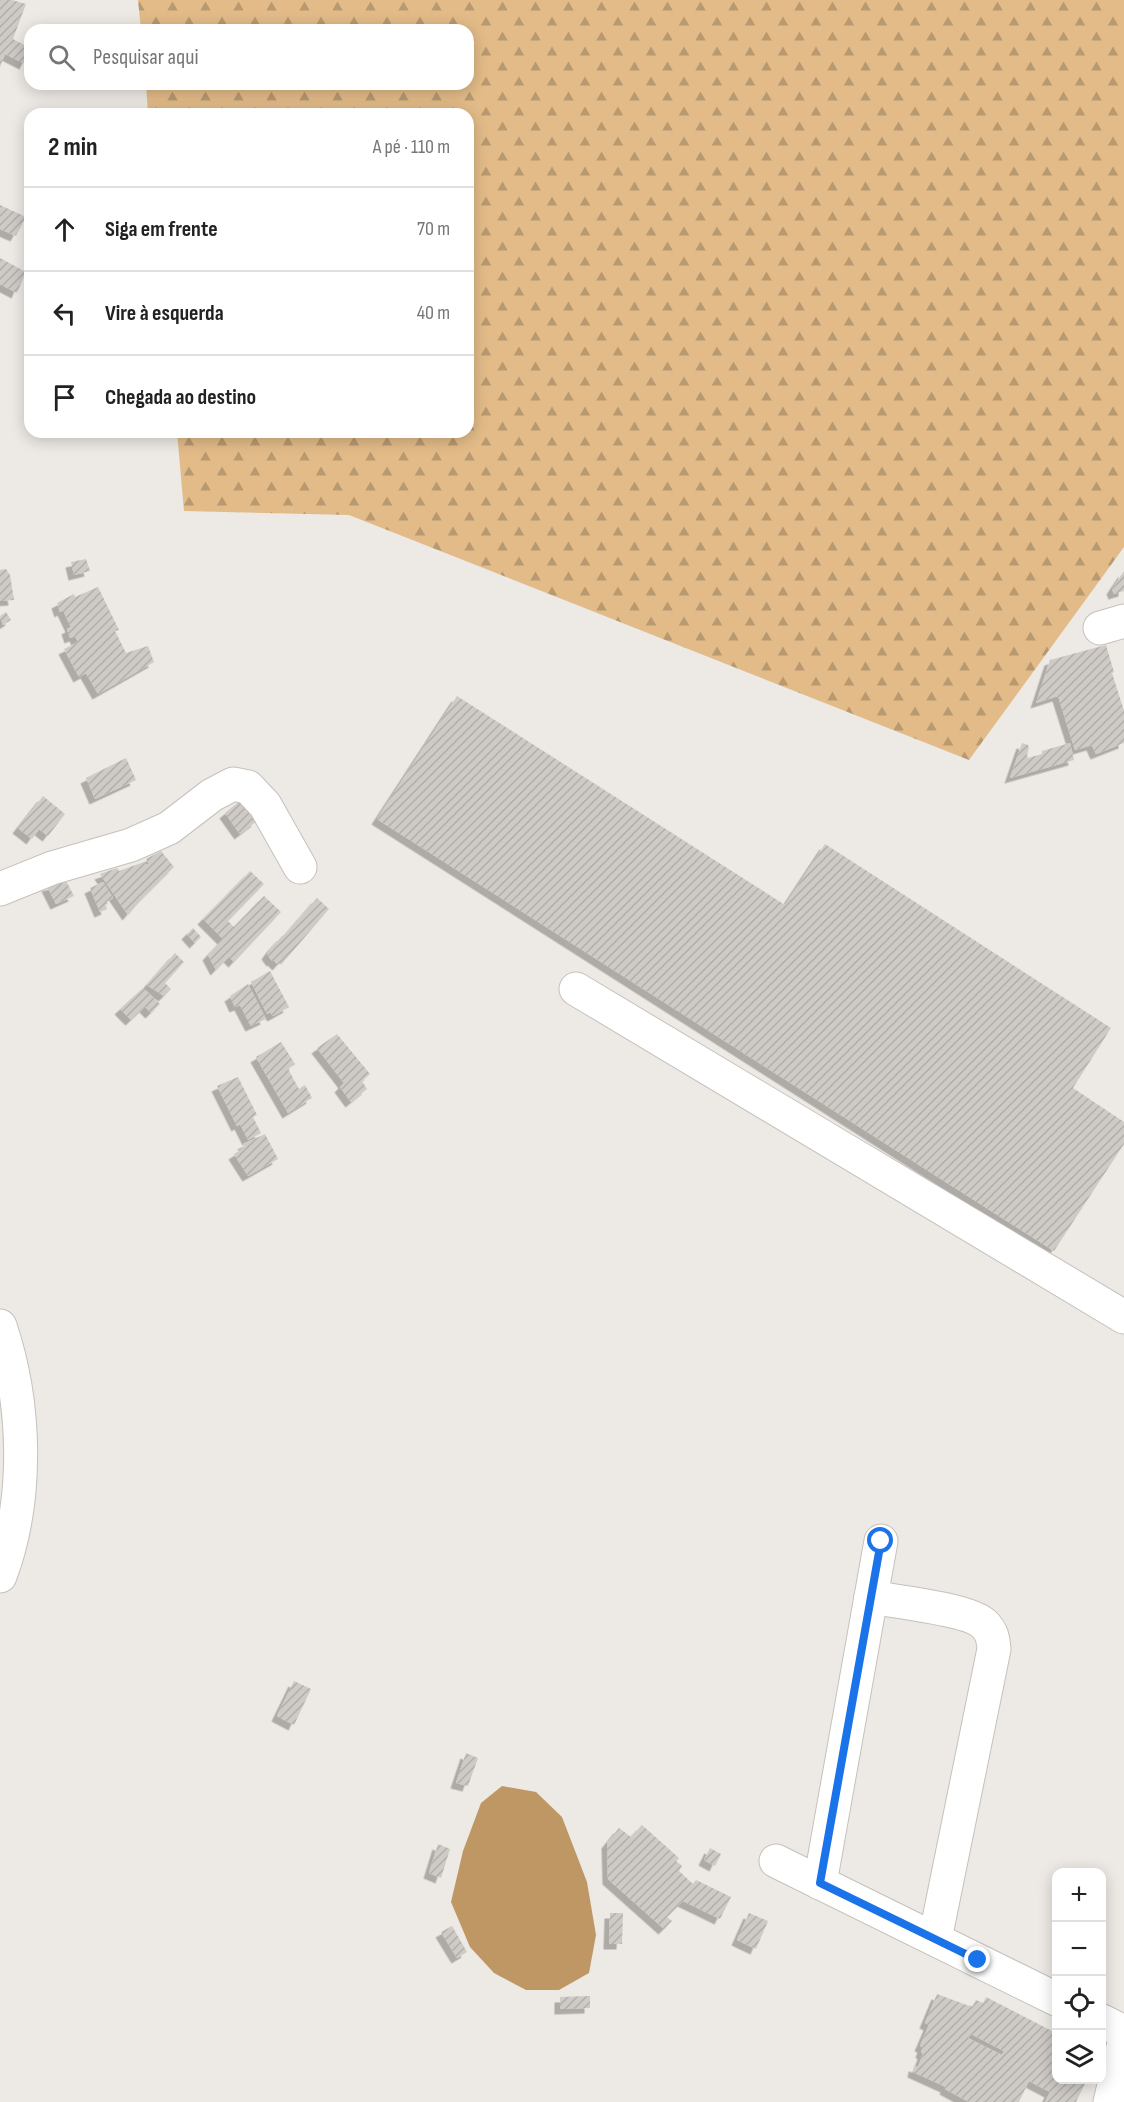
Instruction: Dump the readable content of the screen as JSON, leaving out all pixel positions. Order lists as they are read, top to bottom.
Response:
{
  "page": {
    "search": "Pesquisar aqui",
    "heading": ["2 min", "A pé · 110 m"],
    "list": [
      ["Siga em frente", "70 m"],
      ["Vire à esquerda", "40 m"],
      "Chegada ao destino"
    ],
    "map_buttons": ["+", "−"]
  }
}
